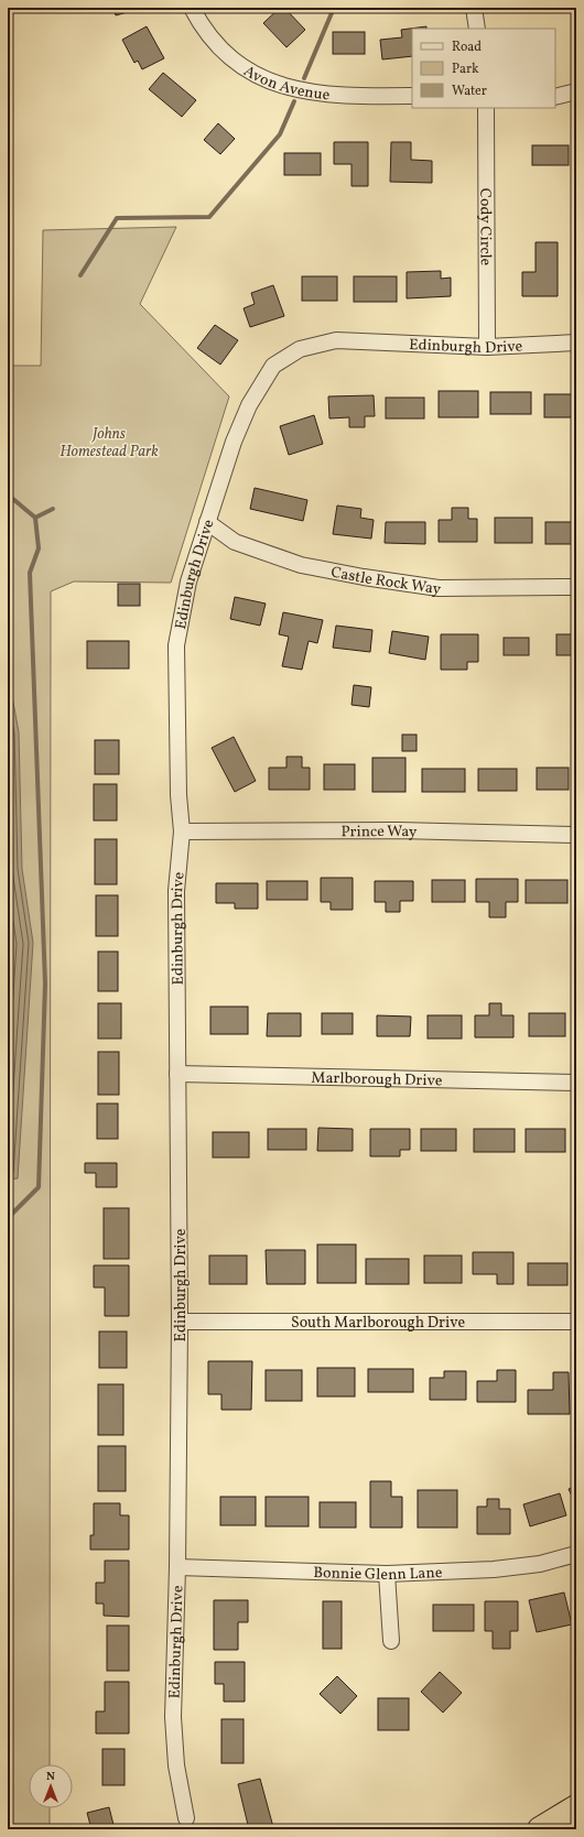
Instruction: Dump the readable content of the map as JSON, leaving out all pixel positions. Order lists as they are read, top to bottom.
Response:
{
  "streets": {
    "street": [
      "Avon Avenue",
      "Cody Circle",
      "Edinburgh Drive",
      "Castle Rock Way",
      "Prince Way",
      "Marlborough Drive",
      "South Marlborough Drive",
      "Bonnie Glenn Lane"
    ]
  },
  "crossings": [
    ["Cody Circle", "Edinburgh Drive"],
    ["Edinburgh Drive", "Castle Rock Way"],
    ["Edinburgh Drive", "Prince Way"],
    ["Edinburgh Drive", "Marlborough Drive"],
    ["Edinburgh Drive", "South Marlborough Drive"],
    ["Edinburgh Drive", "Bonnie Glenn Lane"]
  ],
  "parks": ["Johns Homestead Park"],
  "legend": ["Road", "Park", "Water"],
  "north": "top"
}
